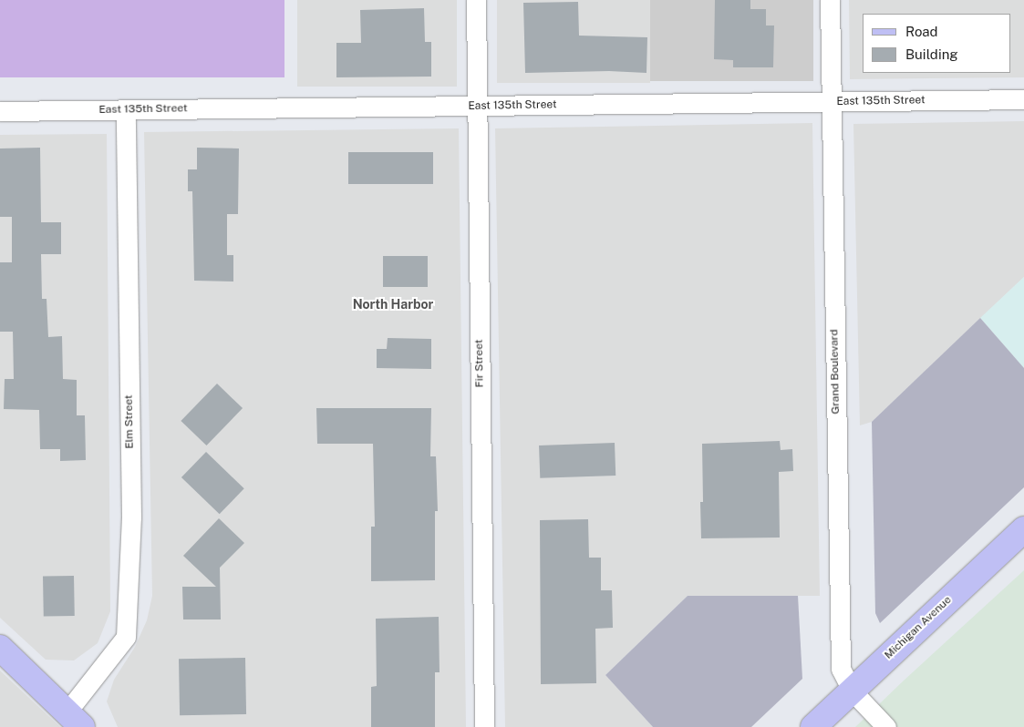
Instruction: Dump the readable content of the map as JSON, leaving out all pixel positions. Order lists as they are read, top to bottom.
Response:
{
  "streets": {
    "main road": ["Michigan Avenue"],
    "street": [
      "East 135th Street",
      "Fir Street",
      "Grand Boulevard",
      "Elm Street"
    ]
  },
  "crossings": [
    ["East 135th Street", "Fir Street"],
    ["East 135th Street", "Grand Boulevard"],
    ["East 135th Street", "Elm Street"],
    ["Grand Boulevard", "Michigan Avenue"]
  ],
  "districts": ["North Harbor"],
  "legend": ["Road", "Building"]
}
